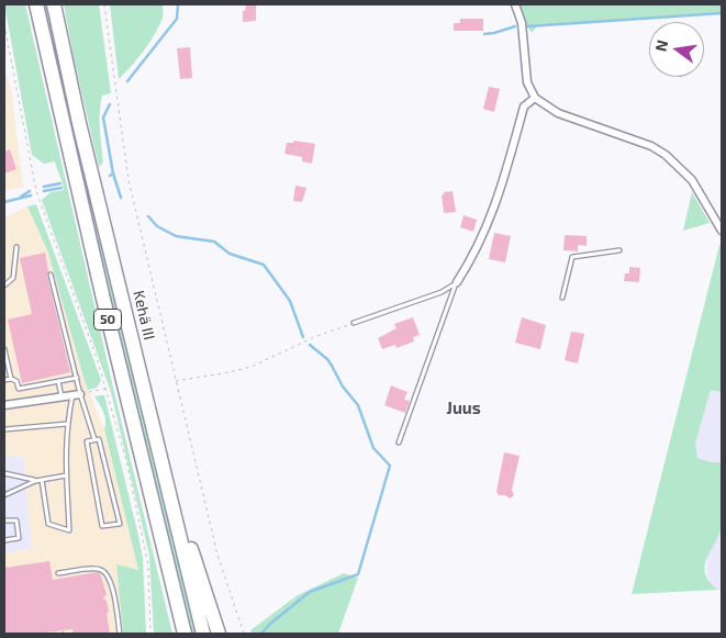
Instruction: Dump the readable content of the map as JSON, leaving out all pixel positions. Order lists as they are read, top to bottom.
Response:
{
  "streets": {
    "highway": ["Kehä III", "50"]
  },
  "districts": ["Juus"],
  "north": "left"
}
